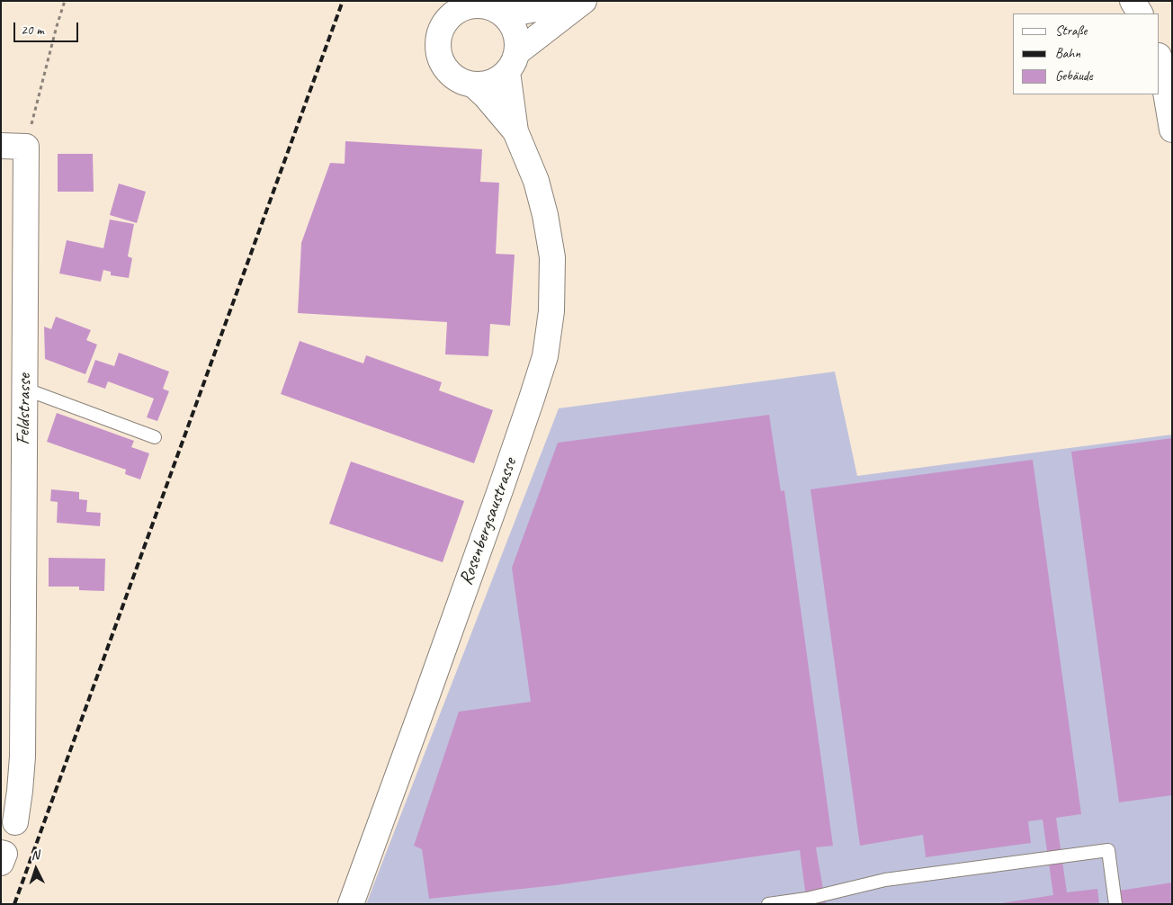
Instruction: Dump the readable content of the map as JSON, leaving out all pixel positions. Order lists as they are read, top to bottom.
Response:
{
  "streets": {
    "street": ["Feldstrasse", "Rosenbergsaustrasse"]
  },
  "legend": ["Straße", "Bahn", "Gebäude"],
  "scale_bar": "20 m",
  "north": "top"
}
